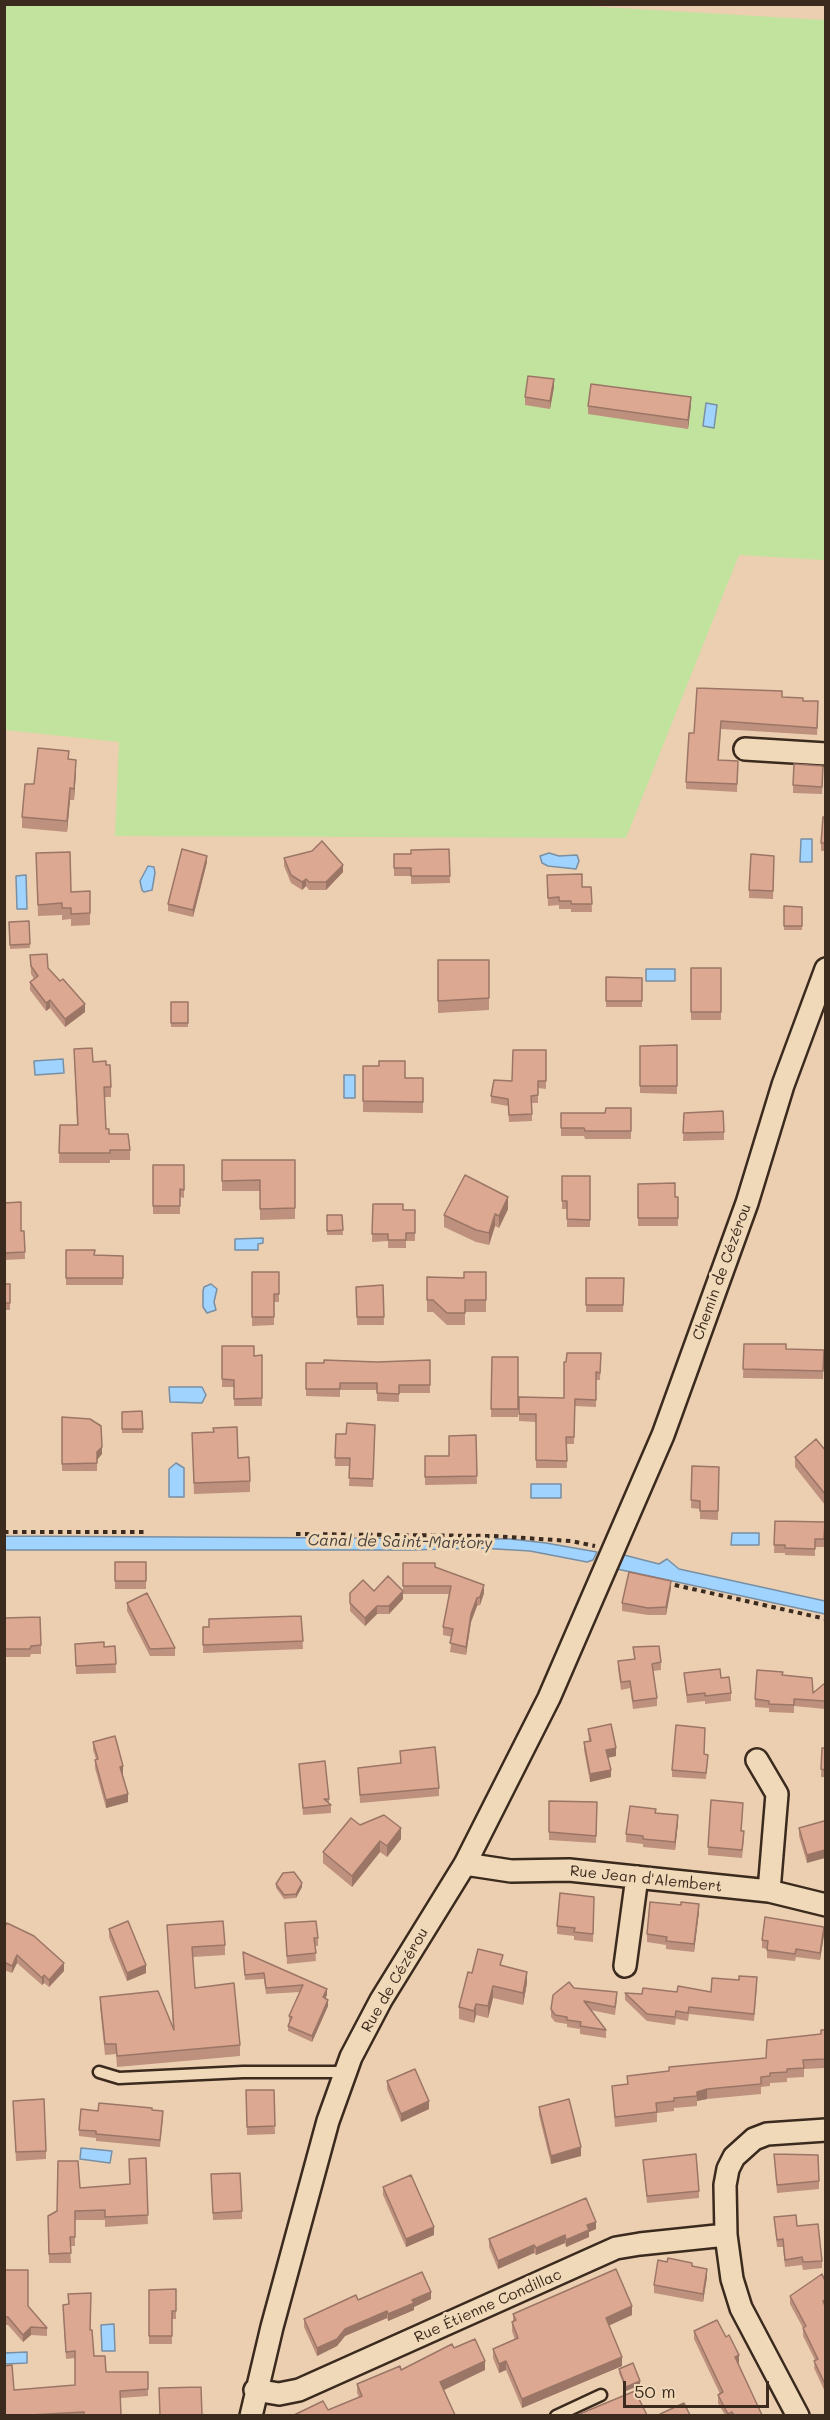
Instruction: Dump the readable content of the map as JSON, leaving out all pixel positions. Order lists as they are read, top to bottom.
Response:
{
  "streets": {
    "street": [
      "Chemin de Cézérou",
      "Rue Jean d'Alembert",
      "Rue de Cézérou",
      "Rue Étienne Condillac"
    ]
  },
  "crossings": [
    ["Chemin de Cézérou", "Rue de Cézérou"],
    ["Rue Jean d'Alembert", "Rue de Cézérou"],
    ["Rue de Cézérou", "Rue Étienne Condillac"]
  ],
  "water": ["Canal de Saint-Martory"],
  "scale_bar": "50 m"
}
